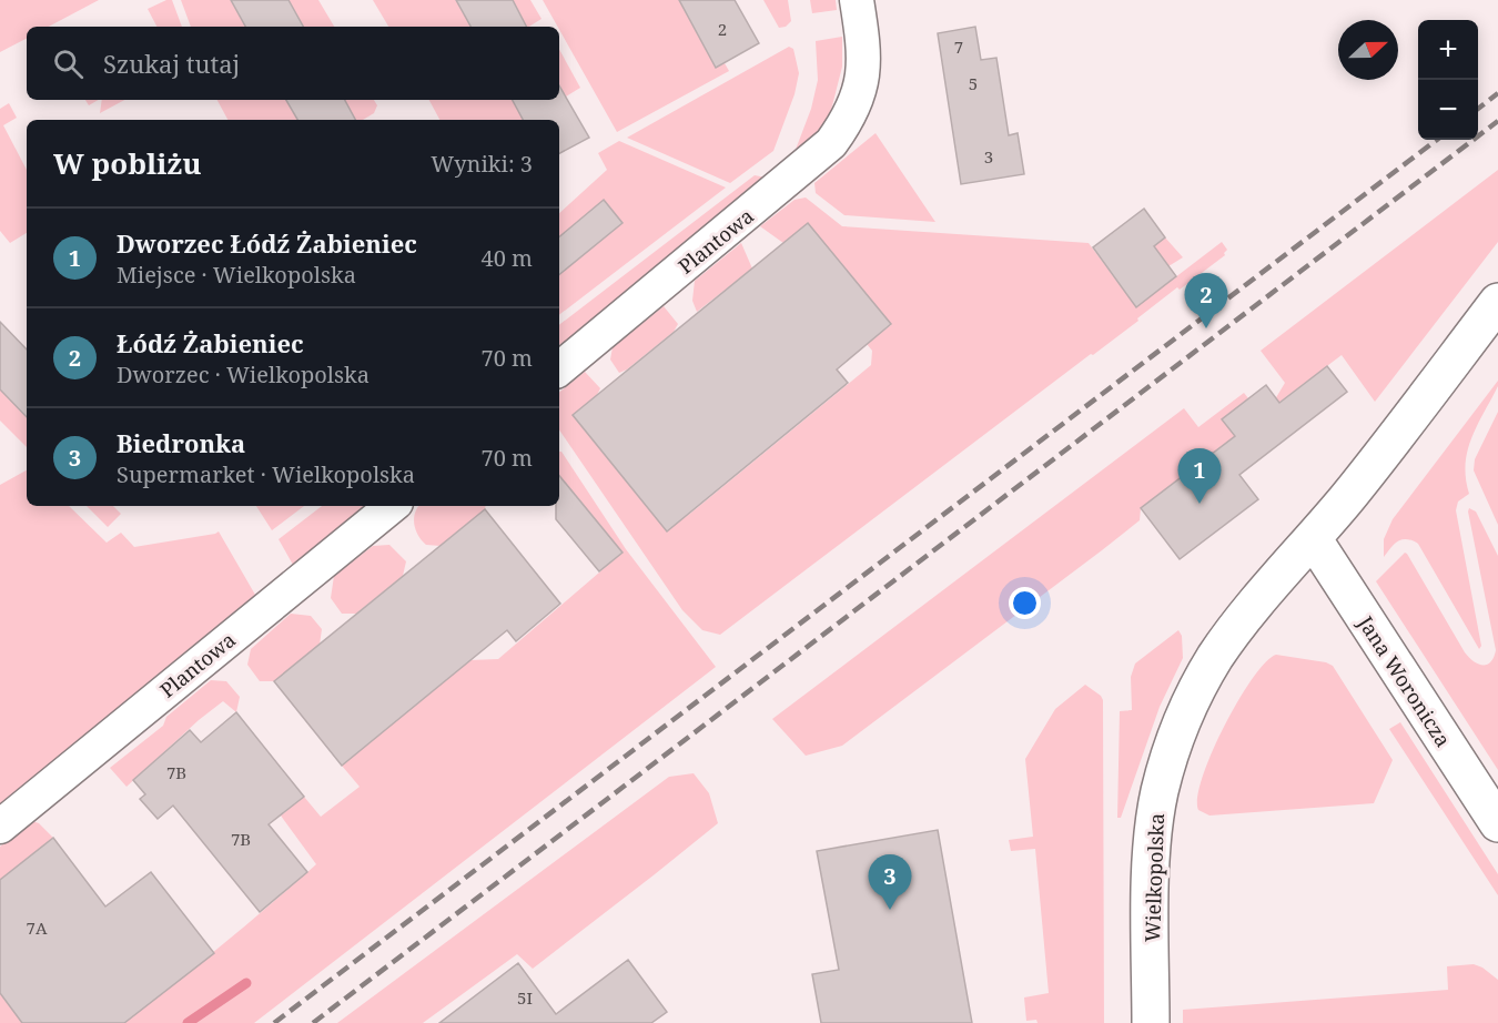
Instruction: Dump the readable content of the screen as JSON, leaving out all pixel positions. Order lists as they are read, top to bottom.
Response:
{
  "streets": {
    "street": ["Plantowa", "Jana Woronicza", "Wielkopolska"]
  },
  "crossings": [
    ["Jana Woronicza", "Wielkopolska"]
  ],
  "house_numbers": [
    "2",
    "7",
    "5",
    "3",
    "7B",
    "7B",
    "7A",
    "5I"
  ],
  "north": "right",
  "page": {
    "map_buttons": ["+", "−"],
    "search": "Szukaj tutaj",
    "heading": ["W pobliżu", "Wyniki: 3"],
    "list": [
      {
        "mark": "1",
        "name": "Dworzec Łódź Żabieniec",
        "note": "Miejsce · Wielkopolska",
        "value": "40 m"
      },
      {
        "mark": "2",
        "name": "Łódź Żabieniec",
        "note": "Dworzec · Wielkopolska",
        "value": "70 m"
      },
      {
        "mark": "3",
        "name": "Biedronka",
        "note": "Supermarket · Wielkopolska",
        "value": "70 m"
      }
    ],
    "pins": ["2", "1", "3"]
  }
}
